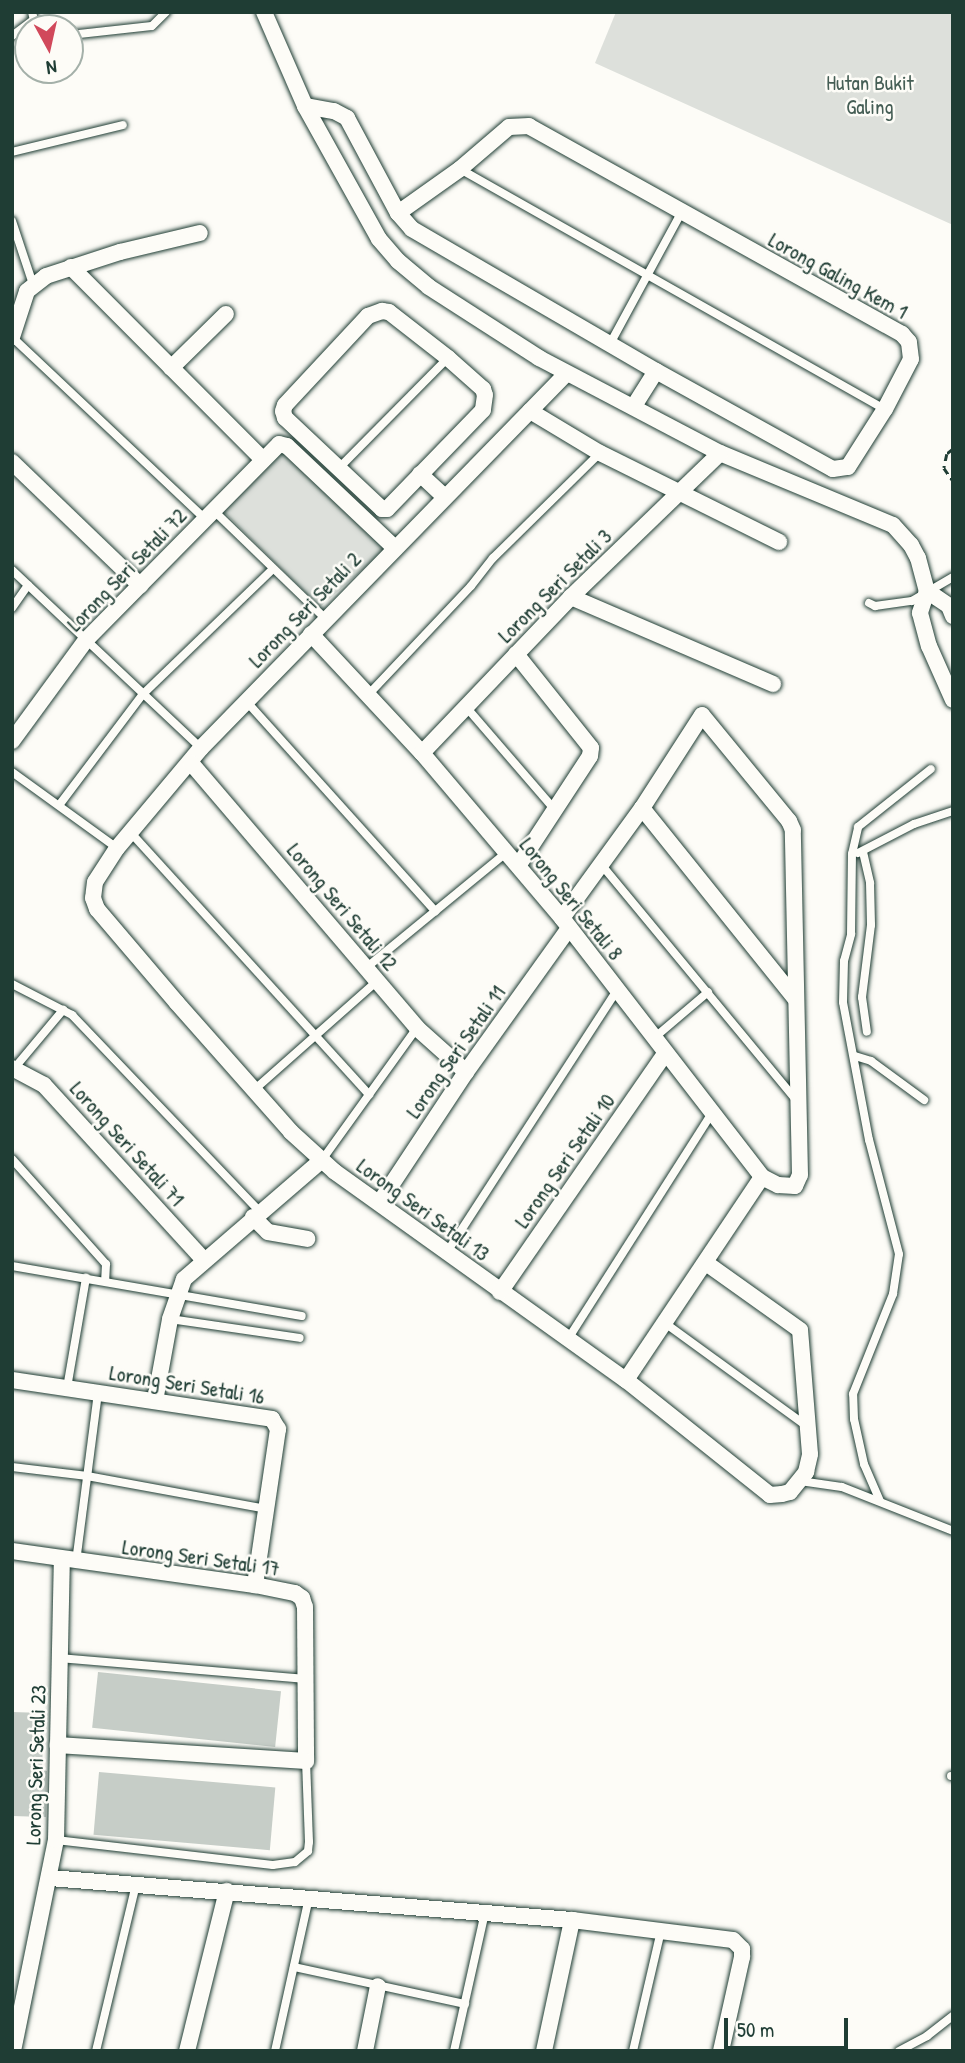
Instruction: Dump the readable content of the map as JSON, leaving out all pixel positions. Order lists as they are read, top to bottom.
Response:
{
  "streets": {
    "street": [
      "Lorong Galing Kem 1",
      "Lorong Seri Setali 72",
      "Lorong Seri Setali 3",
      "Lorong Seri Setali 2",
      "Lorong Seri Setali 8",
      "Lorong Seri Setali 12",
      "Lorong Seri Setali 11",
      "Lorong Seri Setali 71",
      "Lorong Seri Setali 10",
      "Lorong Seri Setali 13",
      "Lorong Seri Setali 16",
      "Lorong Seri Setali 17",
      "Lorong Seri Setali 23"
    ]
  },
  "crossings": [
    ["Lorong Seri Setali 72", "Lorong Seri Setali 2"],
    ["Lorong Seri Setali 3", "Lorong Seri Setali 8"],
    ["Lorong Seri Setali 2", "Lorong Seri Setali 8"],
    ["Lorong Seri Setali 2", "Lorong Seri Setali 12"],
    ["Lorong Seri Setali 2", "Lorong Seri Setali 13"],
    ["Lorong Seri Setali 8", "Lorong Seri Setali 11"],
    ["Lorong Seri Setali 8", "Lorong Seri Setali 10"],
    ["Lorong Seri Setali 12", "Lorong Seri Setali 11"],
    ["Lorong Seri Setali 11", "Lorong Seri Setali 13"],
    ["Lorong Seri Setali 10", "Lorong Seri Setali 13"],
    ["Lorong Seri Setali 16", "Lorong Seri Setali 17"],
    ["Lorong Seri Setali 17", "Lorong Seri Setali 23"]
  ],
  "parks": ["Hutan Bukit Galing"],
  "scale_bar": "50 m",
  "north": "bottom"
}
